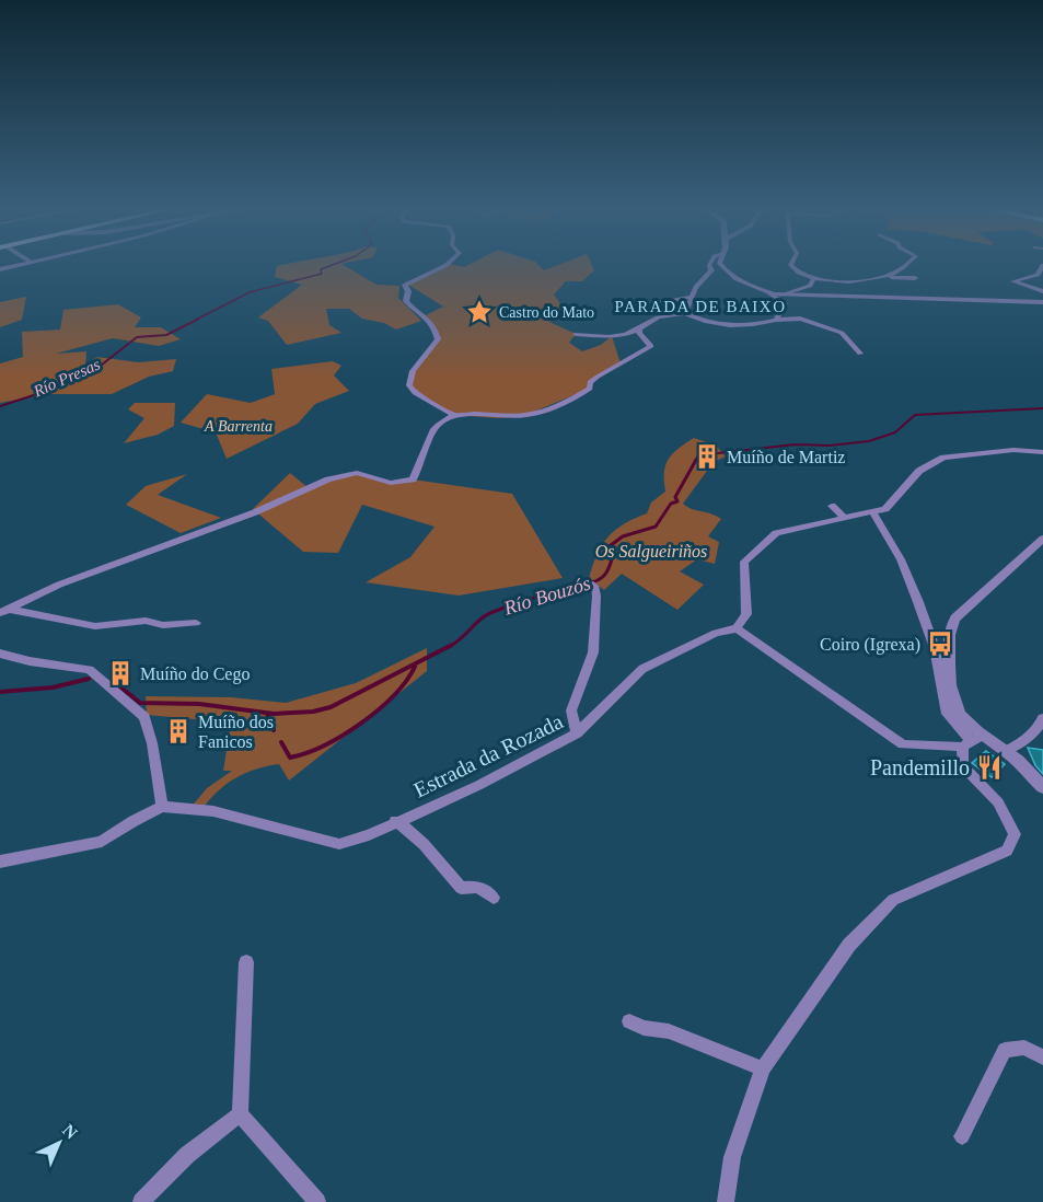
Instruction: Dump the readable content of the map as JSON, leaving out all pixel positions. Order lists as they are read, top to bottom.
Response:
{
  "streets": {
    "street": ["Estrada da Rozada"]
  },
  "districts": ["PARADA DE BAIXO"],
  "water": ["Río Presas", "Río Bouzós"],
  "parks": ["A Barrenta", "Os Salgueiriños"],
  "places": {
    "place": ["Castro do Mato"],
    "building": ["Muíño de Martiz", "Muíño do Cego", "Muíño dos Fanicos"],
    "bus stop": ["Coiro (Igrexa)"],
    "restaurant": ["Pandemillo"]
  },
  "north": "top right"
}
